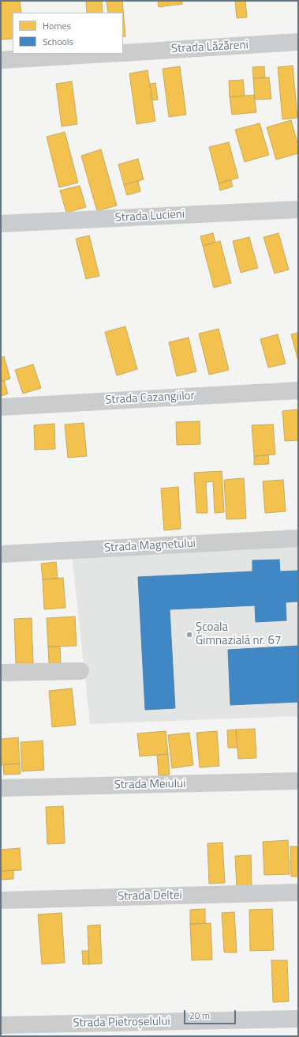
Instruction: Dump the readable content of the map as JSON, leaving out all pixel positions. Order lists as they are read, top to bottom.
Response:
{
  "streets": {
    "street": [
      "Strada Lăzăreni",
      "Strada Lucieni",
      "Strada Cazangiilor",
      "Strada Magnetului",
      "Strada Meiului",
      "Strada Deltei",
      "Strada Pietroșelului"
    ]
  },
  "places": ["Școala Gimnazială nr. 67"],
  "legend": ["Homes", "Schools"],
  "scale_bar": "20 m"
}
